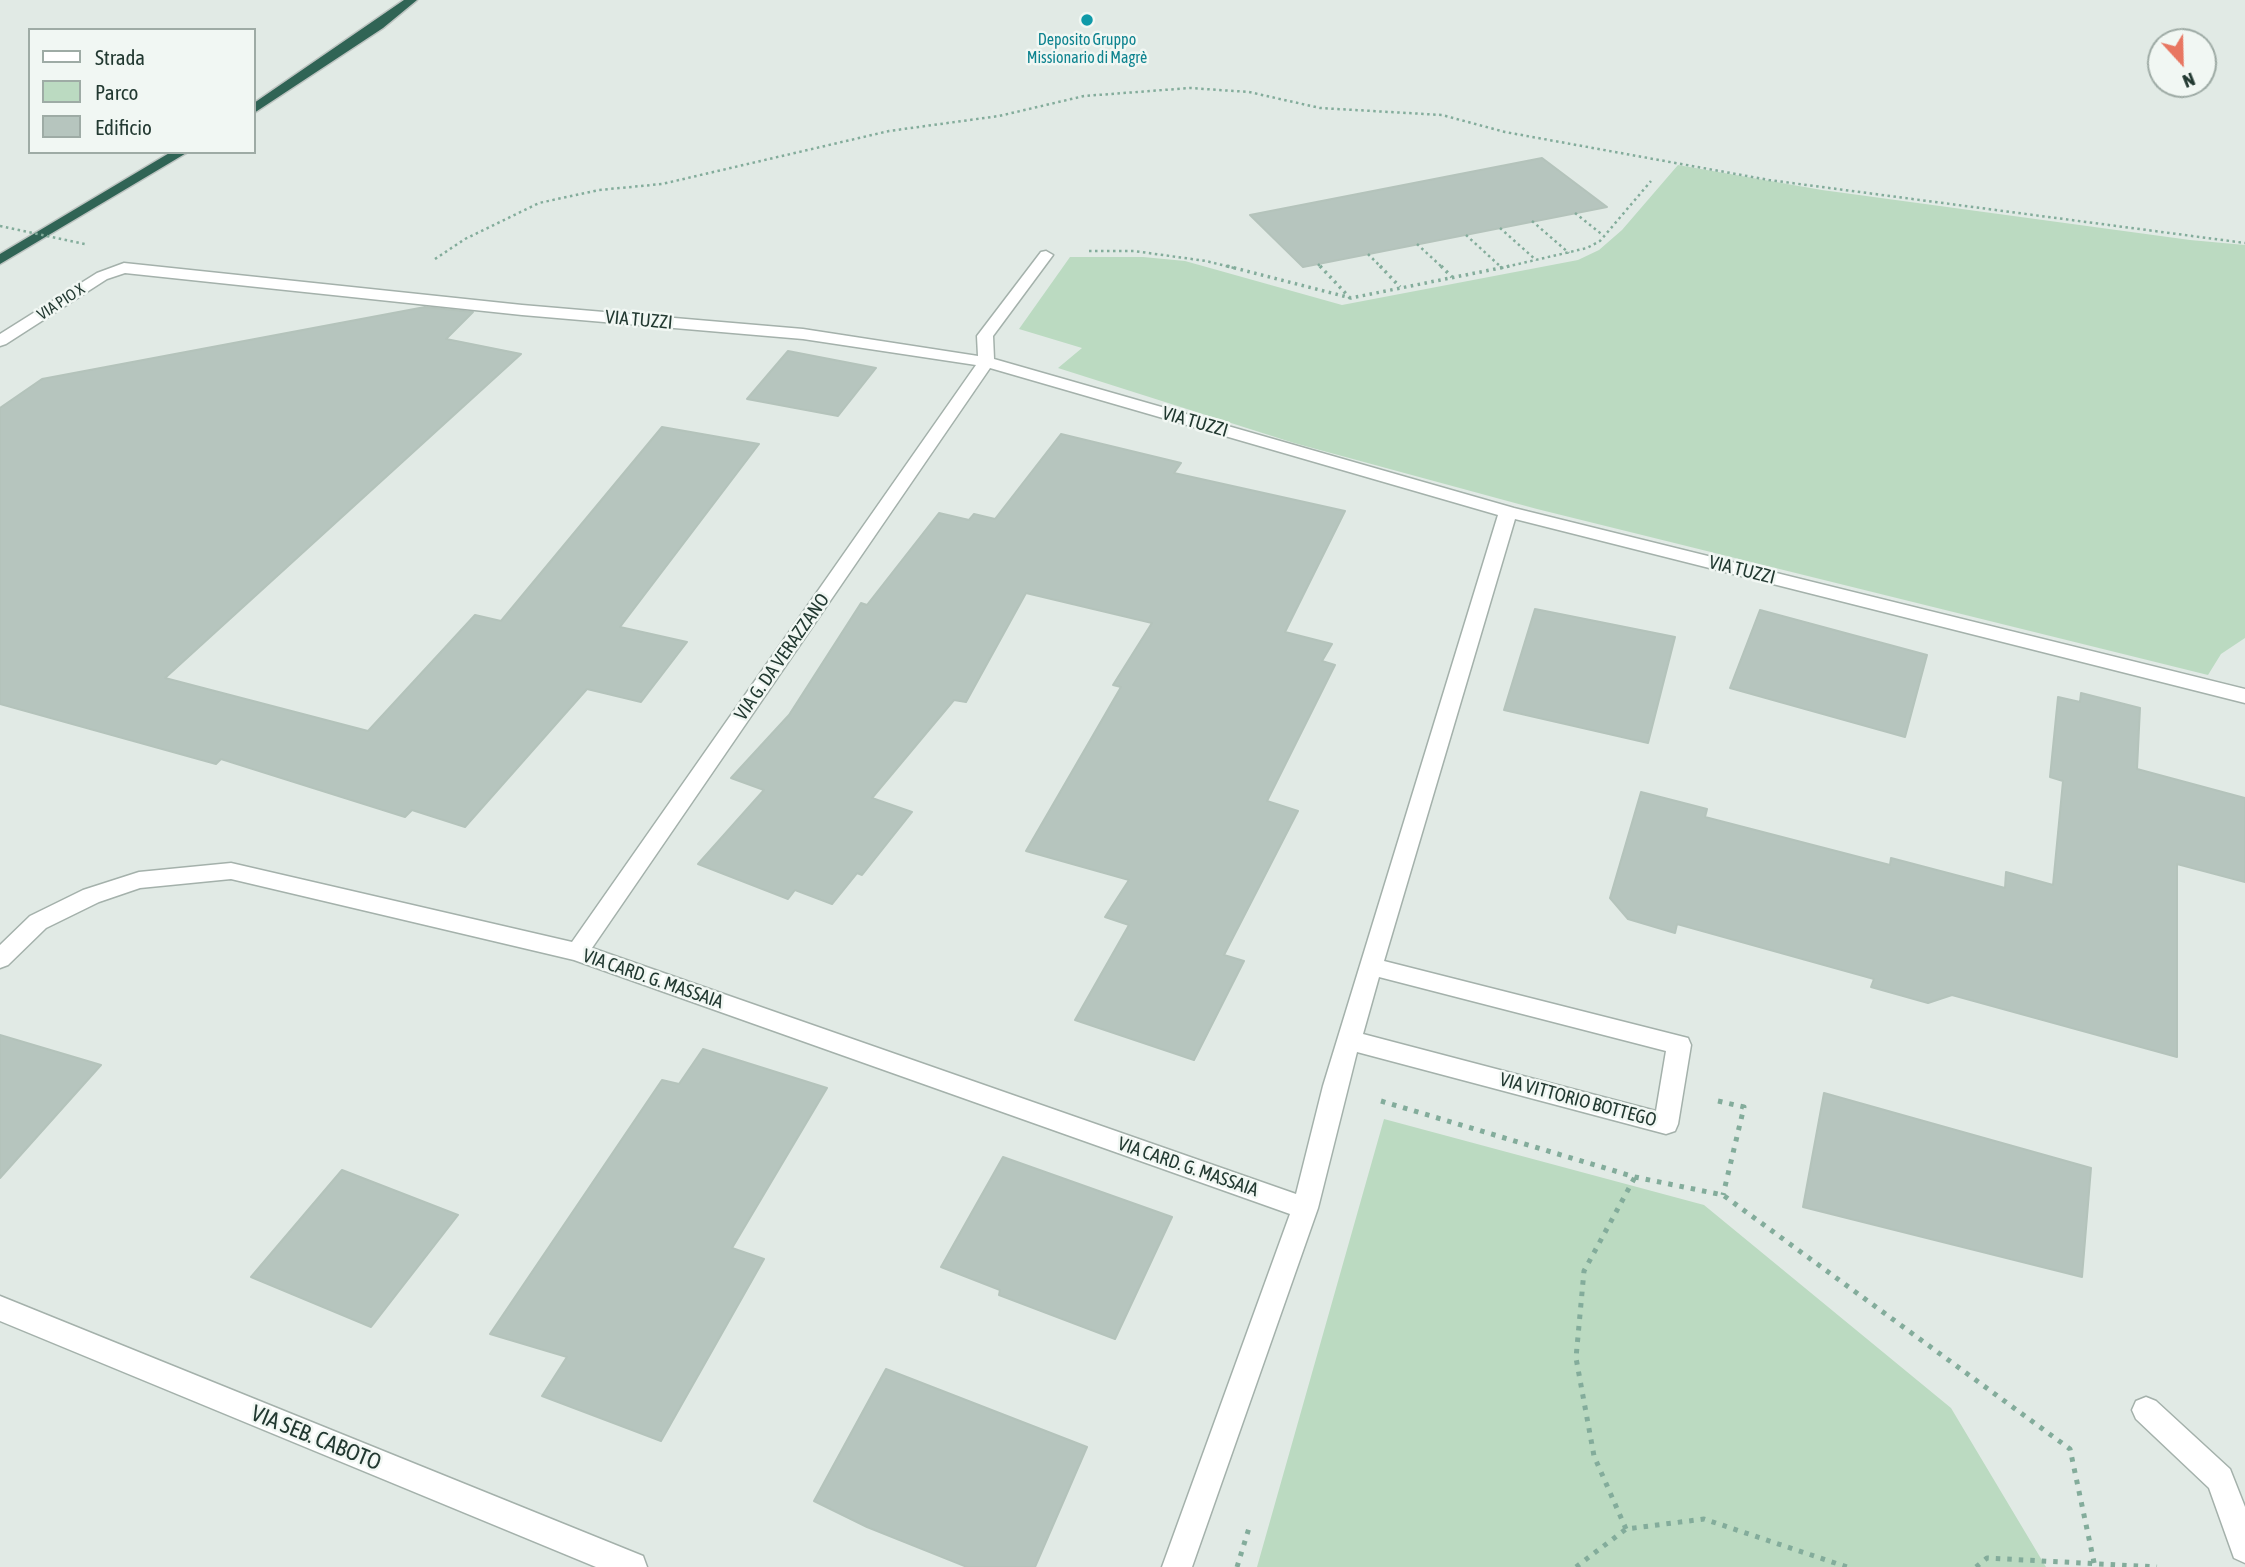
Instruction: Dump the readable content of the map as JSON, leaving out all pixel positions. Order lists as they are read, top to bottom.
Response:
{
  "streets": {
    "street": [
      "VIA PIO X",
      "VIA TUZZI",
      "VIA G. DA VERAZZANO",
      "VIA CARD. G. MASSAIA",
      "VIA VITTORIO BOTTEGO",
      "VIA SEB. CABOTO"
    ]
  },
  "crossings": [
    ["VIA PIO X", "VIA TUZZI"],
    ["VIA TUZZI", "VIA G. DA VERAZZANO"],
    ["VIA G. DA VERAZZANO", "VIA CARD. G. MASSAIA"]
  ],
  "places": ["Deposito Gruppo Missionario di Magrè"],
  "legend": ["Strada", "Parco", "Edificio"],
  "north": "bottom"
}
